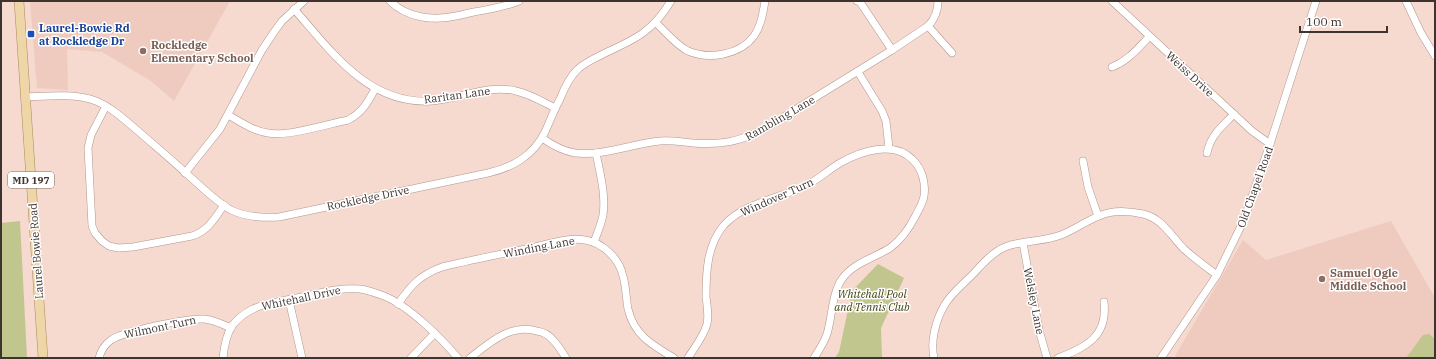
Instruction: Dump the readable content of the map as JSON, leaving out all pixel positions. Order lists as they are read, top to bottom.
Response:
{
  "streets": {
    "main road": ["MD 197", "Laurel Bowie Road"],
    "street": [
      "Weiss Drive",
      "Raritan Lane",
      "Rambling Lane",
      "Old Chapel Road",
      "Windover Turn",
      "Rockledge Drive",
      "Winding Lane",
      "Whitehall Drive",
      "Welsley Lane",
      "Wilmont Turn"
    ]
  },
  "crossings": [
    ["Weiss Drive", "Old Chapel Road"],
    ["Raritan Lane", "Rockledge Drive"],
    ["Rambling Lane", "Rockledge Drive"],
    ["Rockledge Drive", "Laurel Bowie Road"],
    ["Winding Lane", "Whitehall Drive"],
    ["Whitehall Drive", "Wilmont Turn"]
  ],
  "parks": ["Whitehall Pool and Tennis Club"],
  "places": {
    "transit": ["Laurel-Bowie Rd at Rockledge Dr"],
    "other": ["Rockledge Elementary School", "Samuel Ogle Middle School"]
  },
  "scale_bar": "100 m"
}
